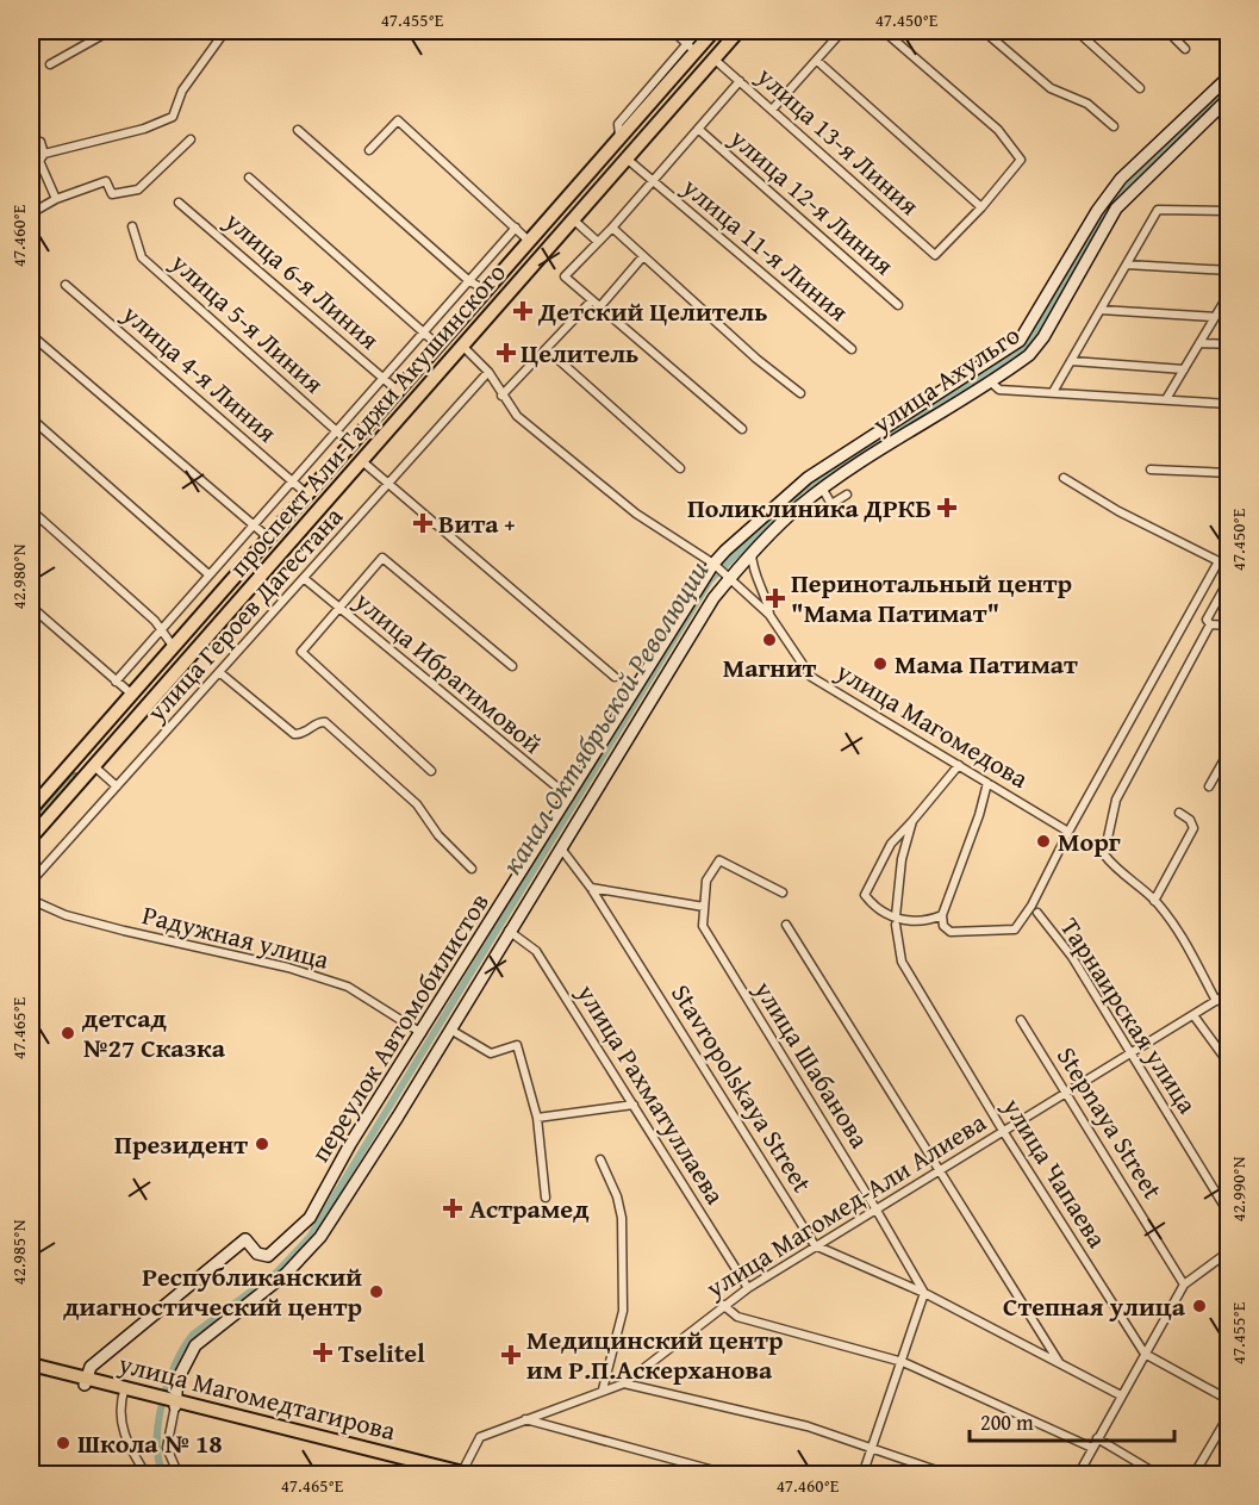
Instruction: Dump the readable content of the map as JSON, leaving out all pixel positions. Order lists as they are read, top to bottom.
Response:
{
  "streets": {
    "main road": [
      "улица Ахульго",
      "проспект Али-Гаджи Акушинского",
      "переулок Автомобилистов",
      "улица Магомедтагирова"
    ],
    "street": [
      "улица 13-я Линия",
      "улица 12-я Линия",
      "улица 11-я Линия",
      "улица 6-я Линия",
      "улица 5-я Линия",
      "улица 4-я Линия",
      "улица Героев Дагестана",
      "улица Ибрагимовой",
      "улица Магомедова",
      "Радужная улица",
      "Тарнаирская улица",
      "улица Шабанова",
      "Stavropolskaya Street",
      "улица Рахматуллаева",
      "Stepnaya Street",
      "улица Чапаева",
      "улица Магомед-Али Алиева"
    ]
  },
  "crossings": [
    ["улица 13-я Линия", "проспект Али-Гаджи Акушинского"],
    ["улица 11-я Линия", "проспект Али-Гаджи Акушинского"],
    ["улица 6-я Линия", "проспект Али-Гаджи Акушинского"],
    ["улица 5-я Линия", "проспект Али-Гаджи Акушинского"],
    ["улица 4-я Линия", "проспект Али-Гаджи Акушинского"],
    ["улица Ахульго", "улица Магомедова"],
    ["улица Героев Дагестана", "улица Ибрагимовой"],
    ["улица Ибрагимовой", "переулок Автомобилистов"],
    ["улица Магомедова", "переулок Автомобилистов"],
    ["Радужная улица", "переулок Автомобилистов"],
    ["Тарнаирская улица", "улица Магомед-Али Алиева"],
    ["переулок Автомобилистов", "улица Магомедтагирова"],
    ["улица Шабанова", "улица Магомед-Али Алиева"],
    ["Stavropolskaya Street", "улица Магомед-Али Алиева"],
    ["улица Рахматуллаева", "улица Магомед-Али Алиева"],
    ["Stepnaya Street", "улица Магомед-Али Алиева"],
    ["улица Чапаева", "улица Магомед-Али Алиева"],
    ["улица Магомед-Али Алиева", "улица Магомедтагирова"]
  ],
  "water": ["канал Октябрьской Революции"],
  "places": {
    "health": [
      "Детский Целитель",
      "Целитель",
      "Поликлиника ДРКБ",
      "Вита +",
      "Перинотальный центр \"Мама Патимат\"",
      "Астрамед",
      "Tselitel",
      "Медицинский центр им Р.П.Аскерханова"
    ],
    "other": [
      "Магнит",
      "Мама Патимат",
      "Морг",
      "детсад №27 Сказка",
      "Президент",
      "Республиканский диагностический центр",
      "Степная улица",
      "Школа № 18"
    ]
  },
  "scale_bar": "200 m",
  "coordinates": [
    "47.455°E",
    "47.450°E",
    "47.460°E",
    "42.980°N",
    "47.465°E",
    "42.990°N",
    "42.985°N"
  ]
}
